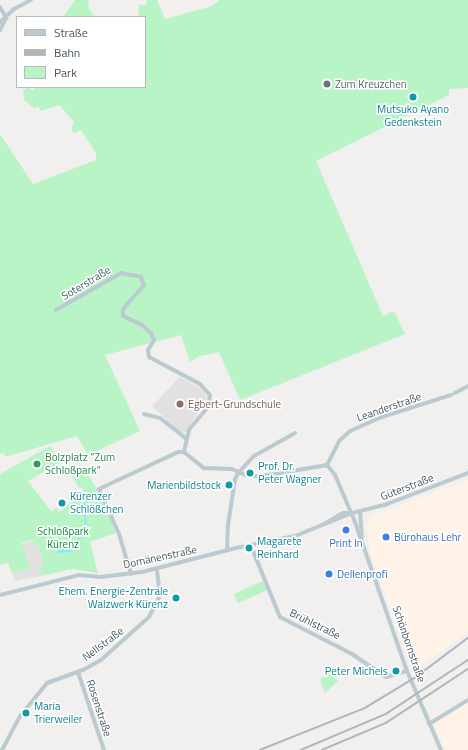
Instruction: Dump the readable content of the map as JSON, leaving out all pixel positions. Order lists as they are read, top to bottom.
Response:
{
  "streets": {
    "street": [
      "Soterstraße",
      "Leanderstraße",
      "Güterstraße",
      "Domänenstraße",
      "Brühlstraße",
      "Nellstraße",
      "Schönbornstraße",
      "Rosenstraße"
    ]
  },
  "crossings": [
    ["Leanderstraße", "Schönbornstraße"],
    ["Güterstraße", "Domänenstraße"],
    ["Güterstraße", "Schönbornstraße"],
    ["Domänenstraße", "Brühlstraße"],
    ["Domänenstraße", "Nellstraße"],
    ["Domänenstraße", "Schönbornstraße"],
    ["Brühlstraße", "Schönbornstraße"],
    ["Nellstraße", "Rosenstraße"]
  ],
  "parks": ["Schloßpark Kürenz"],
  "places": [
    "Zum Kreuzchen",
    "Mutsuko Ayano Gedenkstein",
    "Egbert-Grundschule",
    "Bolzplatz \"Zum Schloßpark\"",
    "Prof. Dr. Peter Wagner",
    "Marienbildstock",
    "Kürenzer Schlößchen",
    "Print In",
    "Bürohaus Lehr",
    "Magarete Reinhard",
    "Dellenprofi",
    "Ehem. Energie-Zentrale Walzwerk Kürenz",
    "Peter Michels",
    "Maria Trierweiler"
  ],
  "legend": ["Straße", "Bahn", "Park"]
}
